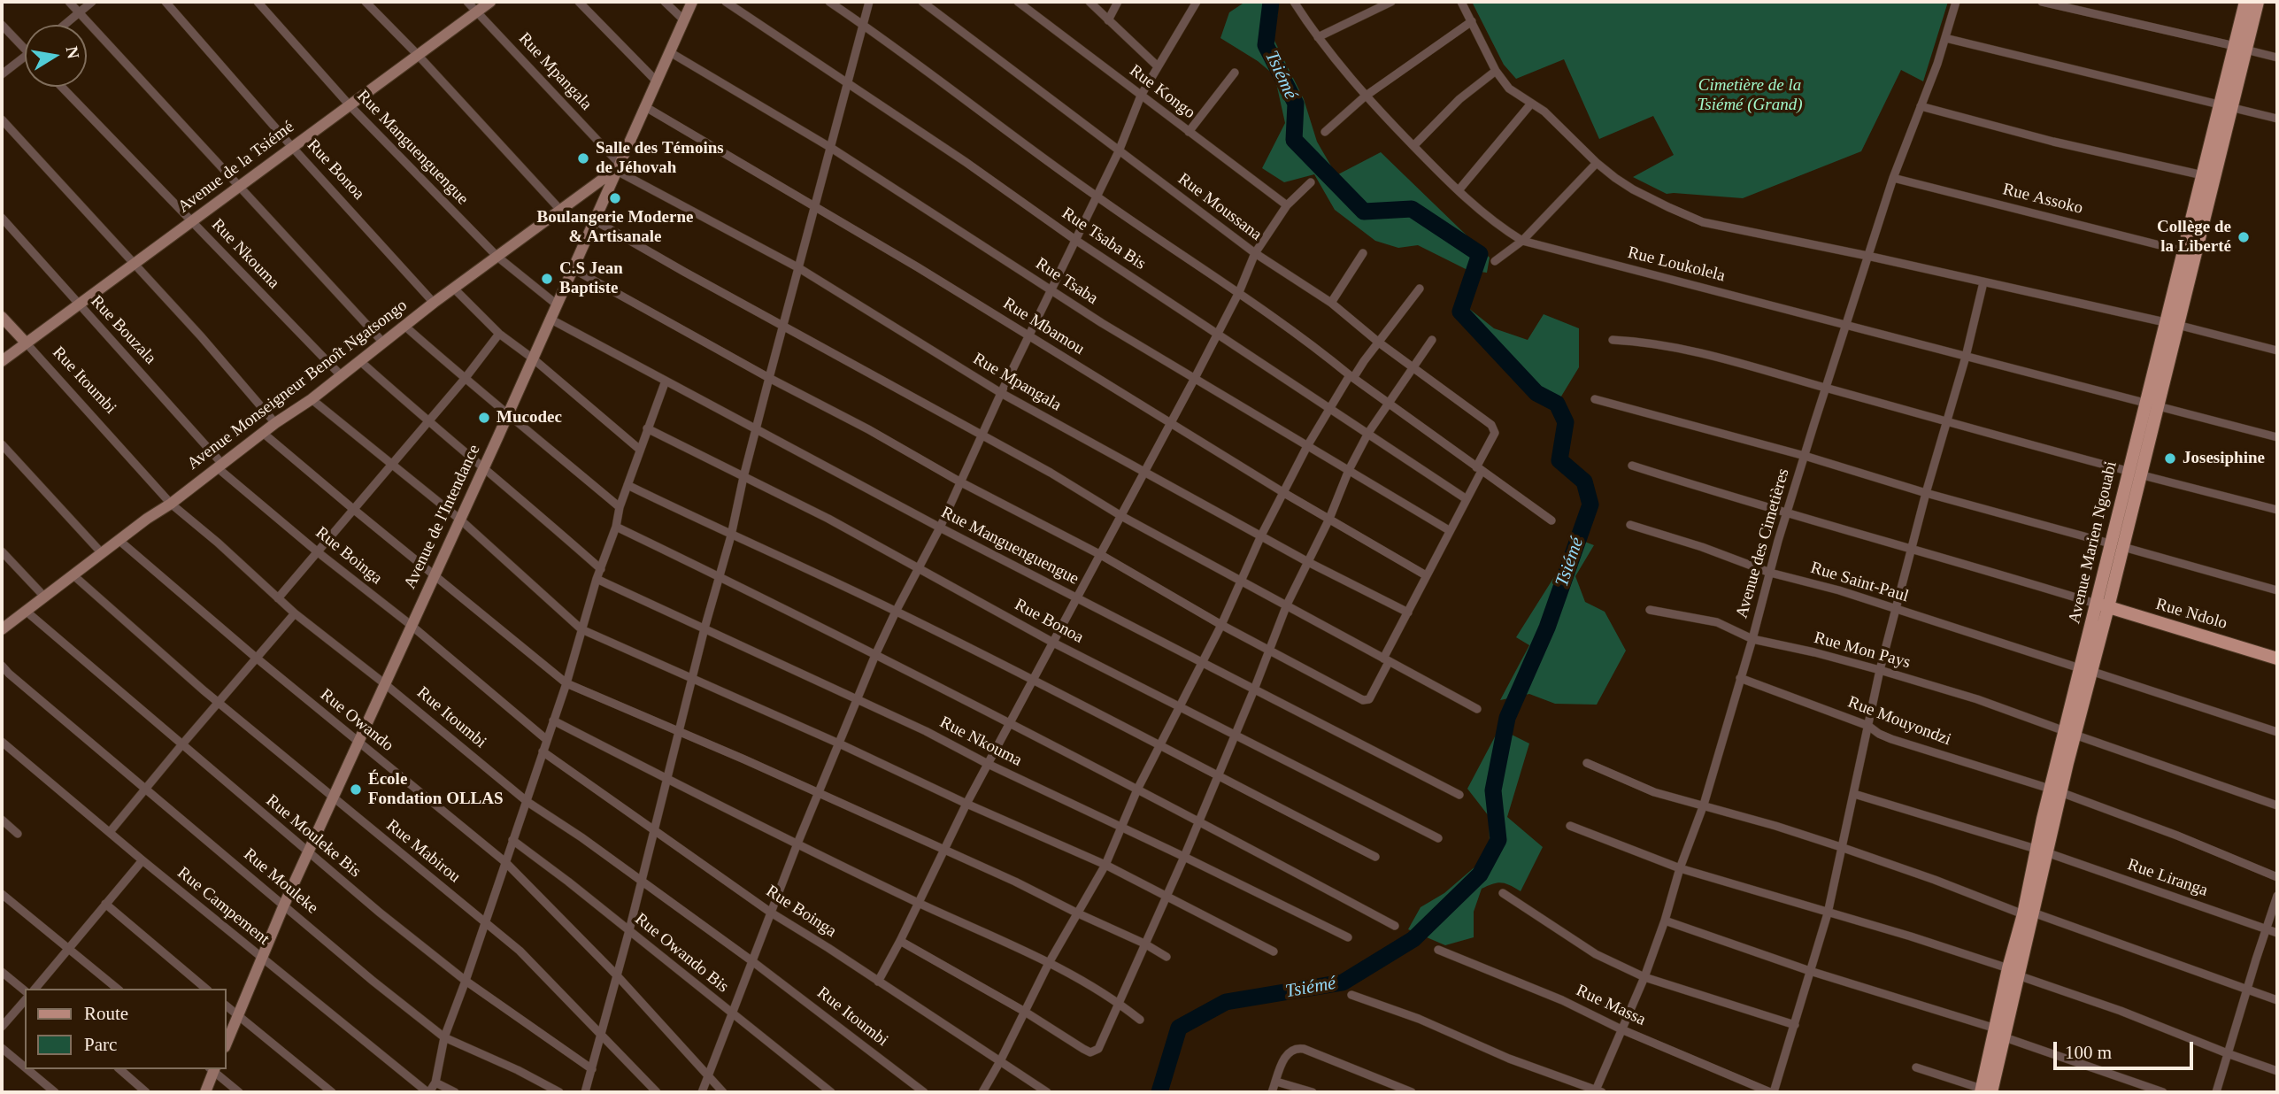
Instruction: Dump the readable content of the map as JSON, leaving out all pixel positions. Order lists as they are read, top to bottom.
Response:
{
  "streets": {
    "main road": ["Avenue Marien Ngouabi", "Rue Ndolo"],
    "street": [
      "Rue Mpangala",
      "Rue Kongo",
      "Rue Manguenguengue",
      "Avenue de la Tsiémé",
      "Rue Bonoa",
      "Rue Assoko",
      "Rue Moussana",
      "Rue Tsaba Bis",
      "Rue Nkouma",
      "Rue Loukolela",
      "Rue Tsaba",
      "Rue Mbamou",
      "Rue Bouzala",
      "Rue Itoumbi",
      "Avenue Monseigneur Benoît Ngatsongo",
      "Avenue de l'Intendance",
      "Avenue des Cimetières",
      "Rue Boinga",
      "Rue Saint-Paul",
      "Rue Mon Pays",
      "Rue Owando",
      "Rue Mouyondzi",
      "Rue Mouleke Bis",
      "Rue Mabirou",
      "Rue Liranga",
      "Rue Mouleke",
      "Rue Campement",
      "Rue Owando Bis",
      "Rue Massa"
    ]
  },
  "crossings": [
    ["Rue Mpangala", "Avenue de la Tsiémé"],
    ["Rue Mpangala", "Avenue Monseigneur Benoît Ngatsongo"],
    ["Rue Mpangala", "Avenue de l'Intendance"],
    ["Rue Manguenguengue", "Avenue de la Tsiémé"],
    ["Rue Manguenguengue", "Avenue Monseigneur Benoît Ngatsongo"],
    ["Rue Manguenguengue", "Avenue de l'Intendance"],
    ["Avenue de la Tsiémé", "Rue Bonoa"],
    ["Avenue de la Tsiémé", "Rue Nkouma"],
    ["Avenue de la Tsiémé", "Rue Bouzala"],
    ["Avenue de la Tsiémé", "Rue Itoumbi"],
    ["Rue Bonoa", "Avenue Monseigneur Benoît Ngatsongo"],
    ["Rue Assoko", "Avenue Marien Ngouabi"],
    ["Rue Assoko", "Avenue des Cimetières"],
    ["Rue Nkouma", "Avenue Monseigneur Benoît Ngatsongo"],
    ["Rue Loukolela", "Avenue Marien Ngouabi"],
    ["Rue Loukolela", "Avenue des Cimetières"],
    ["Rue Tsaba", "Avenue de l'Intendance"],
    ["Rue Mbamou", "Avenue de l'Intendance"],
    ["Rue Bouzala", "Avenue Monseigneur Benoît Ngatsongo"],
    ["Rue Bouzala", "Rue Boinga"],
    ["Rue Itoumbi", "Avenue Monseigneur Benoît Ngatsongo"],
    ["Rue Itoumbi", "Avenue de l'Intendance"],
    ["Avenue Monseigneur Benoît Ngatsongo", "Avenue de l'Intendance"],
    ["Avenue Monseigneur Benoît Ngatsongo", "Rue Boinga"],
    ["Avenue Monseigneur Benoît Ngatsongo", "Rue Owando"],
    ["Avenue Monseigneur Benoît Ngatsongo", "Rue Mouleke Bis"],
    ["Avenue Monseigneur Benoît Ngatsongo", "Rue Mabirou"],
    ["Avenue de l'Intendance", "Rue Boinga"],
    ["Avenue de l'Intendance", "Rue Owando"],
    ["Avenue de l'Intendance", "Rue Mouleke Bis"],
    ["Avenue de l'Intendance", "Rue Mabirou"],
    ["Avenue de l'Intendance", "Rue Mouleke"],
    ["Avenue de l'Intendance", "Rue Campement"],
    ["Avenue Marien Ngouabi", "Rue Saint-Paul"],
    ["Avenue Marien Ngouabi", "Rue Ndolo"],
    ["Avenue Marien Ngouabi", "Rue Mon Pays"],
    ["Avenue Marien Ngouabi", "Rue Mouyondzi"],
    ["Avenue Marien Ngouabi", "Rue Liranga"],
    ["Avenue des Cimetières", "Rue Saint-Paul"],
    ["Avenue des Cimetières", "Rue Mon Pays"],
    ["Avenue des Cimetières", "Rue Mouyondzi"],
    ["Avenue des Cimetières", "Rue Massa"]
  ],
  "water": ["Tsiémé"],
  "parks": ["Cimetière de la Tsiémé (Grand)"],
  "places": [
    "Salle des Témoins de Jéhovah",
    "Boulangerie Moderne & Artisanale",
    "Collège de la Liberté",
    "C.S Jean Baptiste",
    "Mucodec",
    "Josesiphine",
    "École Fondation OLLAS"
  ],
  "legend": ["Route", "Parc"],
  "scale_bar": "100 m",
  "north": "right"
}
